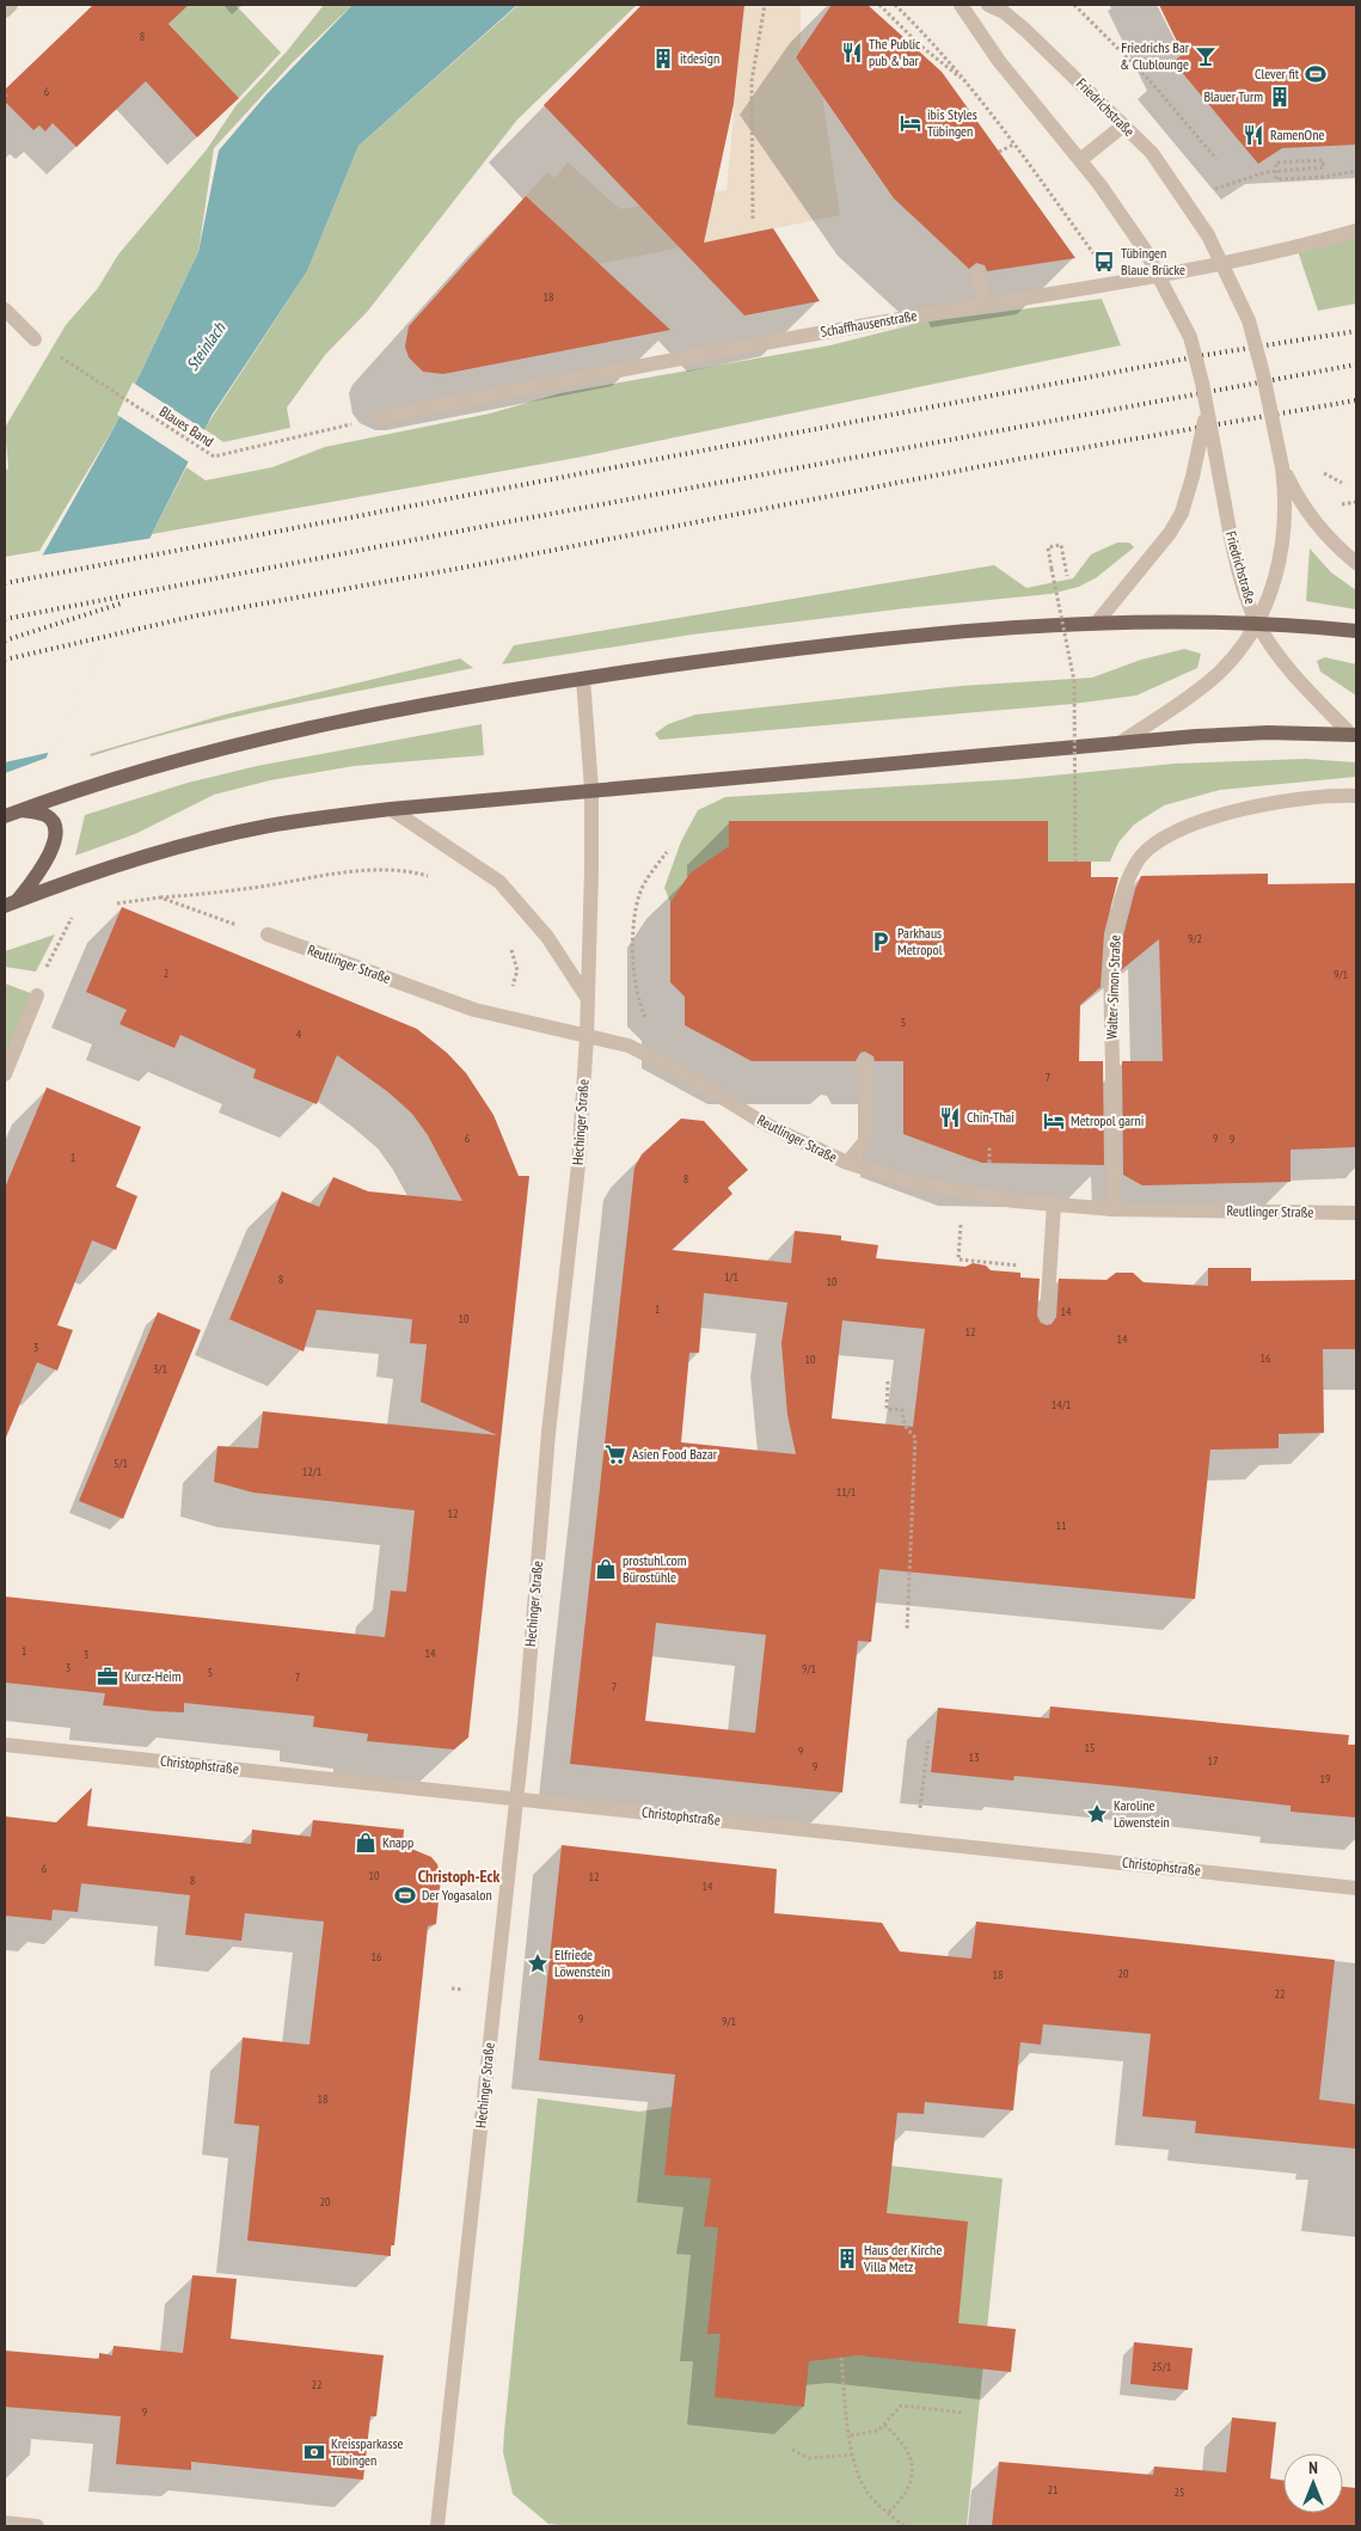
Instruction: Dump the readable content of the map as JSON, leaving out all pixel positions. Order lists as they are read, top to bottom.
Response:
{
  "streets": {
    "street": [
      "Friedrichstraße",
      "Schaffhausenstraße",
      "Reutlinger Straße",
      "Walter-Simon-Straße",
      "Hechinger Straße",
      "Christophstraße"
    ],
    "path": ["Blaues Band"]
  },
  "crossings": [
    ["Schaffhausenstraße", "Blaues Band"],
    ["Reutlinger Straße", "Walter-Simon-Straße"],
    ["Reutlinger Straße", "Hechinger Straße"],
    ["Hechinger Straße", "Christophstraße"]
  ],
  "districts": ["Christoph-Eck"],
  "water": ["Steinlach"],
  "places": {
    "restaurant": ["The Public pub & bar", "RamenOne", "Chin-Thai"],
    "bar": ["Friedrichs Bar & Clublounge"],
    "building": ["itdesign", "Blauer Turm", "Haus der Kirche Villa Metz"],
    "sports": ["Clever fit", "Der Yogasalon"],
    "hotel": ["ibis Styles Tübingen", "Metropol garni"],
    "bus stop": ["Tübingen Blaue Brücke"],
    "parking": ["Parkhaus Metropol"],
    "supermarket": ["Asien Food Bazar"],
    "shop": ["prostuhl.com Bürostühle", "Knapp"],
    "office": ["Kurcz-Heim"],
    "place": ["Karoline Löwenstein", "Elfriede Löwenstein"],
    "bank": ["Kreissparkasse Tübingen"]
  },
  "house_numbers": [
    "8",
    "6",
    "18",
    "9/2",
    "2",
    "9/1",
    "5",
    "4",
    "7",
    "6",
    "9",
    "9",
    "1",
    "8",
    "1/1",
    "8",
    "10",
    "1",
    "14",
    "10",
    "12",
    "14",
    "3",
    "16",
    "10",
    "3/1",
    "14/1",
    "5/1",
    "12/1",
    "11/1",
    "12",
    "11",
    "1",
    "14",
    "3",
    "3",
    "9/1",
    "5",
    "7",
    "7",
    "15",
    "9",
    "13",
    "17",
    "9",
    "19",
    "6",
    "10",
    "12",
    "8",
    "14",
    "16",
    "20",
    "18",
    "22",
    "9",
    "9/1",
    "18",
    "20",
    "25/1",
    "22",
    "9",
    "21",
    "25"
  ],
  "north": "top"
}
